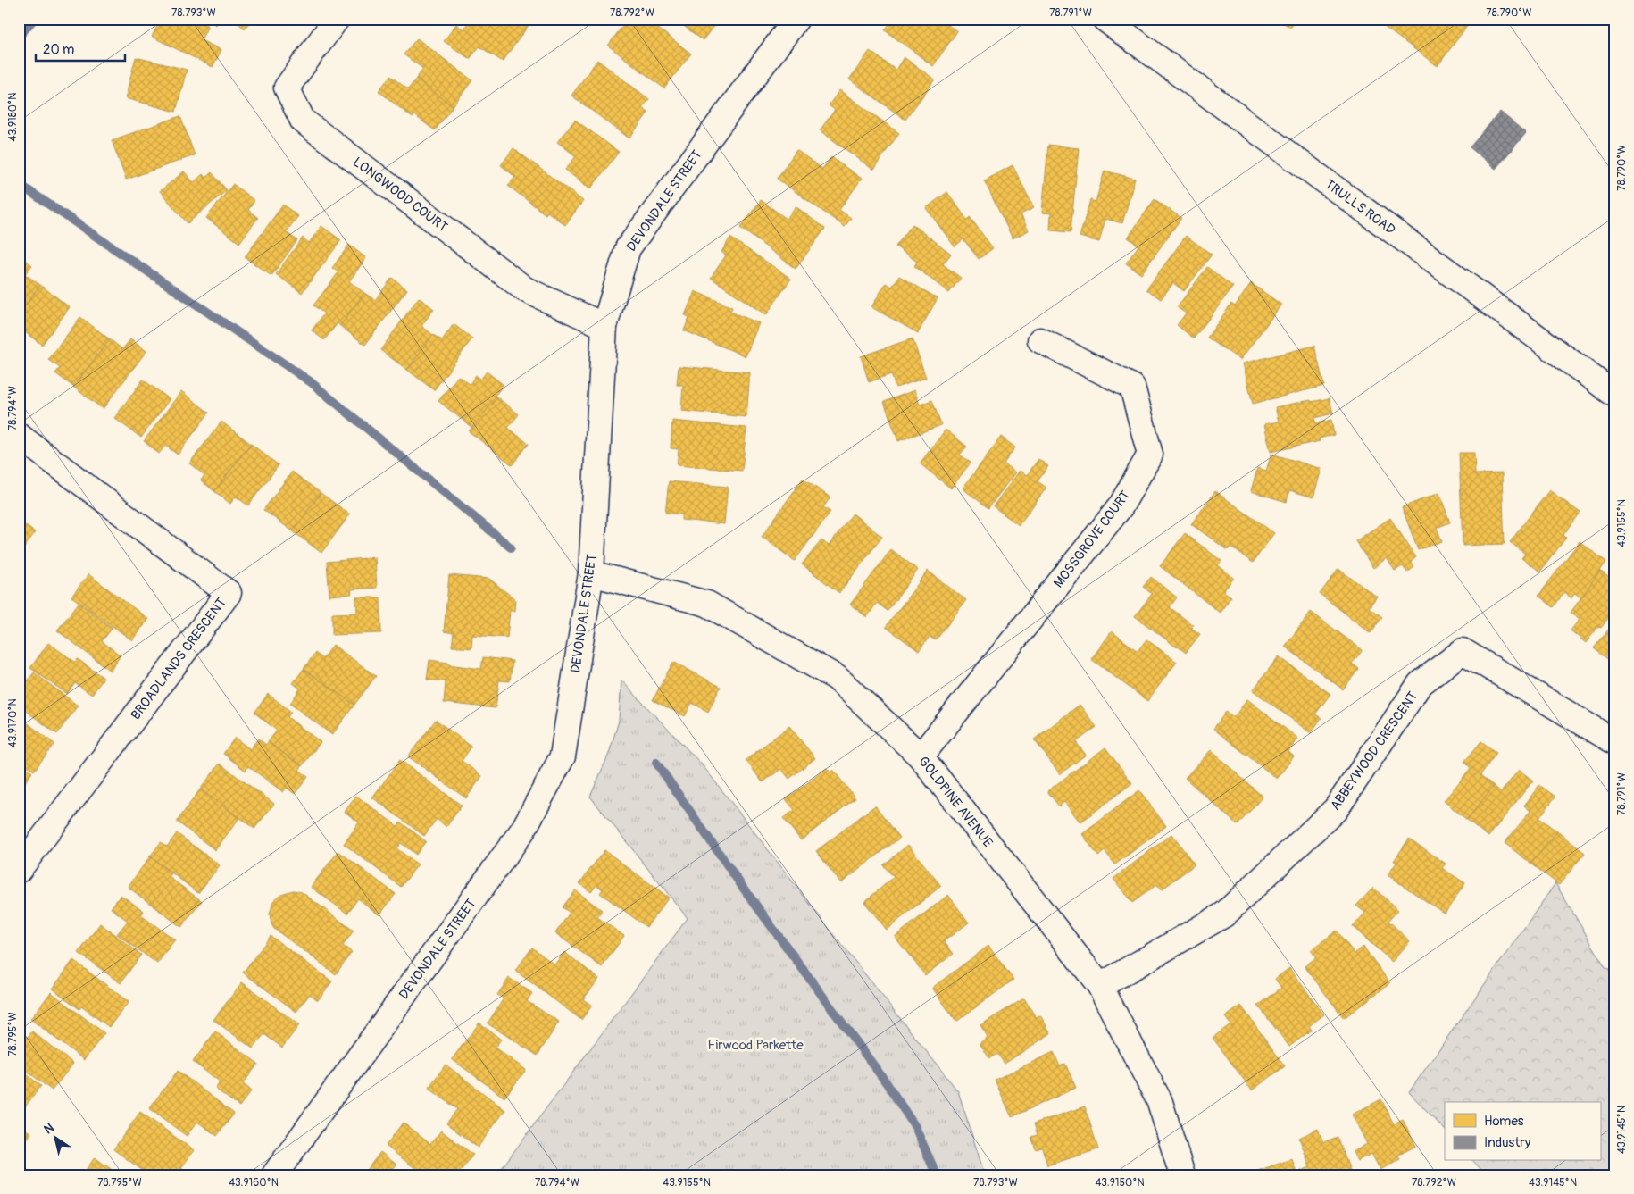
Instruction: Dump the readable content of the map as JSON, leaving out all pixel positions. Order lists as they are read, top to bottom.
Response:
{
  "streets": {
    "street": [
      "LONGWOOD COURT",
      "DEVONDALE STREET",
      "TRULLS ROAD",
      "MOSSGROVE COURT",
      "BROADLANDS CRESCENT",
      "ABBEYWOOD CRESCENT",
      "GOLDPINE AVENUE"
    ]
  },
  "crossings": [
    ["LONGWOOD COURT", "DEVONDALE STREET"],
    ["DEVONDALE STREET", "GOLDPINE AVENUE"],
    ["MOSSGROVE COURT", "GOLDPINE AVENUE"],
    ["ABBEYWOOD CRESCENT", "GOLDPINE AVENUE"]
  ],
  "parks": ["Firwood Parkette"],
  "legend": ["Homes", "Industry"],
  "scale_bar": "20 m",
  "north": "top left",
  "coordinates": [
    "78.793°W",
    "78.792°W",
    "78.791°W",
    "78.790°W",
    "43.9180°N",
    "78.794°W",
    "43.9155°N",
    "43.9170°N",
    "78.795°W",
    "43.9145°N",
    "43.9160°N",
    "43.9150°N"
  ]
}
